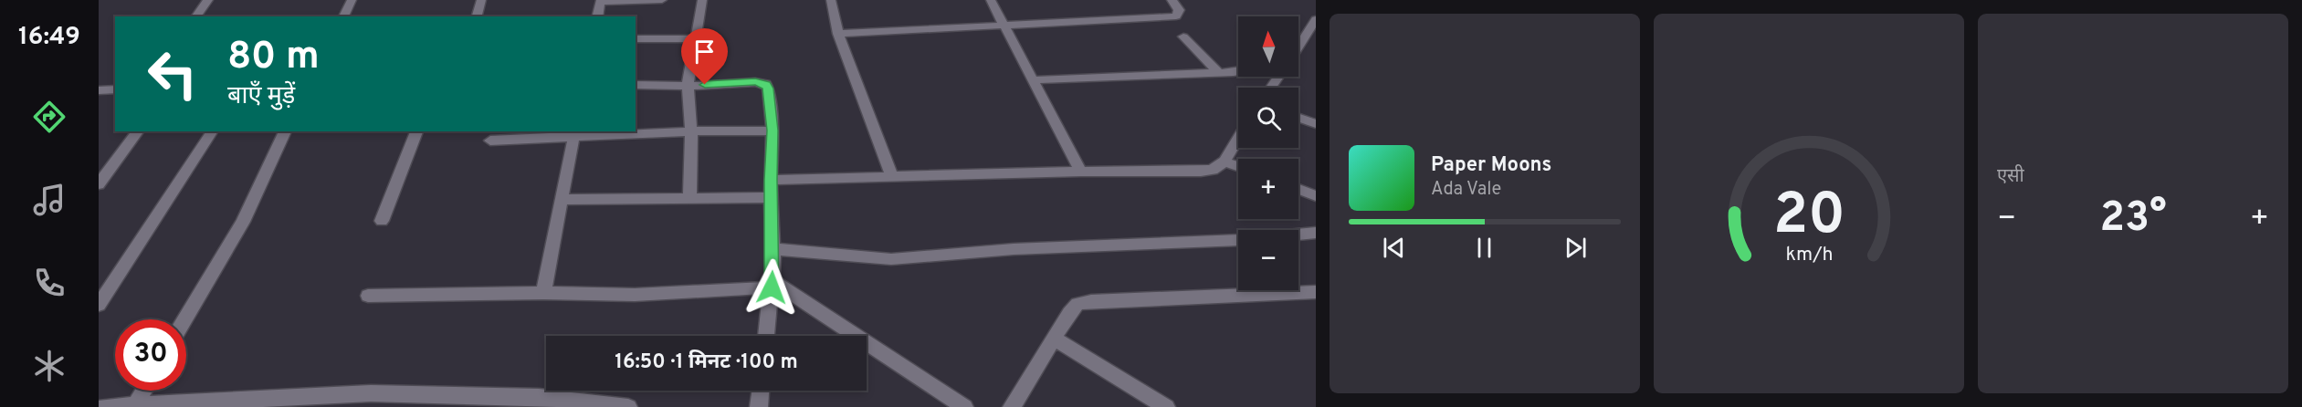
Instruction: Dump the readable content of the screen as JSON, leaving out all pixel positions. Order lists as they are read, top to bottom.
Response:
{
  "north": "top",
  "page": {
    "tabs": "16:49",
    "tile": "एसी",
    "map_buttons": ["+", "−"],
    "turn": ["80 m", "बाएँ मुड़ें"],
    "song": ["Paper Moons", "Ada Vale"],
    "heat": ["−", "23°", "+"],
    "limit": "30",
    "trip": "16:50 · 1 मिनट · 100 m",
    "gauge": ["20", "km/h"]
  }
}
